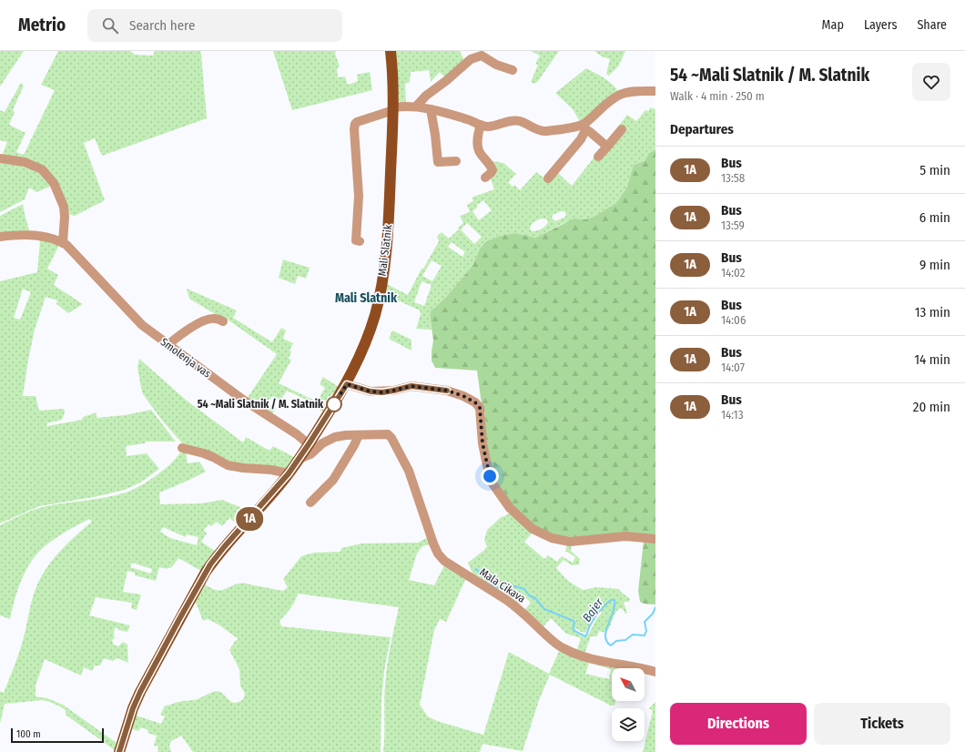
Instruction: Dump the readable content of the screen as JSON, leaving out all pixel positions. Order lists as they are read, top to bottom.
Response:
{
  "streets": {
    "main road": ["Mali Slatnik"],
    "street": ["Smolenja vas", "Mala Cikava"]
  },
  "crossings": [
    ["Mali Slatnik", "Smolenja vas"]
  ],
  "districts": ["Mali Slatnik"],
  "water": ["Bajer"],
  "places": ["54 ~Mali Slatnik / M. Slatnik"],
  "lines": ["bus line 1A"],
  "scale_bar": "100 m",
  "north": "top left",
  "page": {
    "header": "Metrio",
    "search": "Search here",
    "nav": ["Map", "Layers", "Share"],
    "on_map": "1A",
    "heading": [
      ["54 ~Mali Slatnik / M. Slatnik", "Walk · 4 min · 250 m"],
      "Departures"
    ],
    "list": [
      {
        "mark": "1A",
        "name": "Bus",
        "note": "13:58",
        "value": "5 min"
      },
      {
        "mark": "1A",
        "name": "Bus",
        "note": "13:59",
        "value": "6 min"
      },
      {
        "mark": "1A",
        "name": "Bus",
        "note": "14:02",
        "value": "9 min"
      },
      {
        "mark": "1A",
        "name": "Bus",
        "note": "14:06",
        "value": "13 min"
      },
      {
        "mark": "1A",
        "name": "Bus",
        "note": "14:07",
        "value": "14 min"
      },
      {
        "mark": "1A",
        "name": "Bus",
        "note": "14:13",
        "value": "20 min"
      }
    ],
    "buttons": ["Directions", "Tickets"],
    "scale": "100 m"
  }
}
